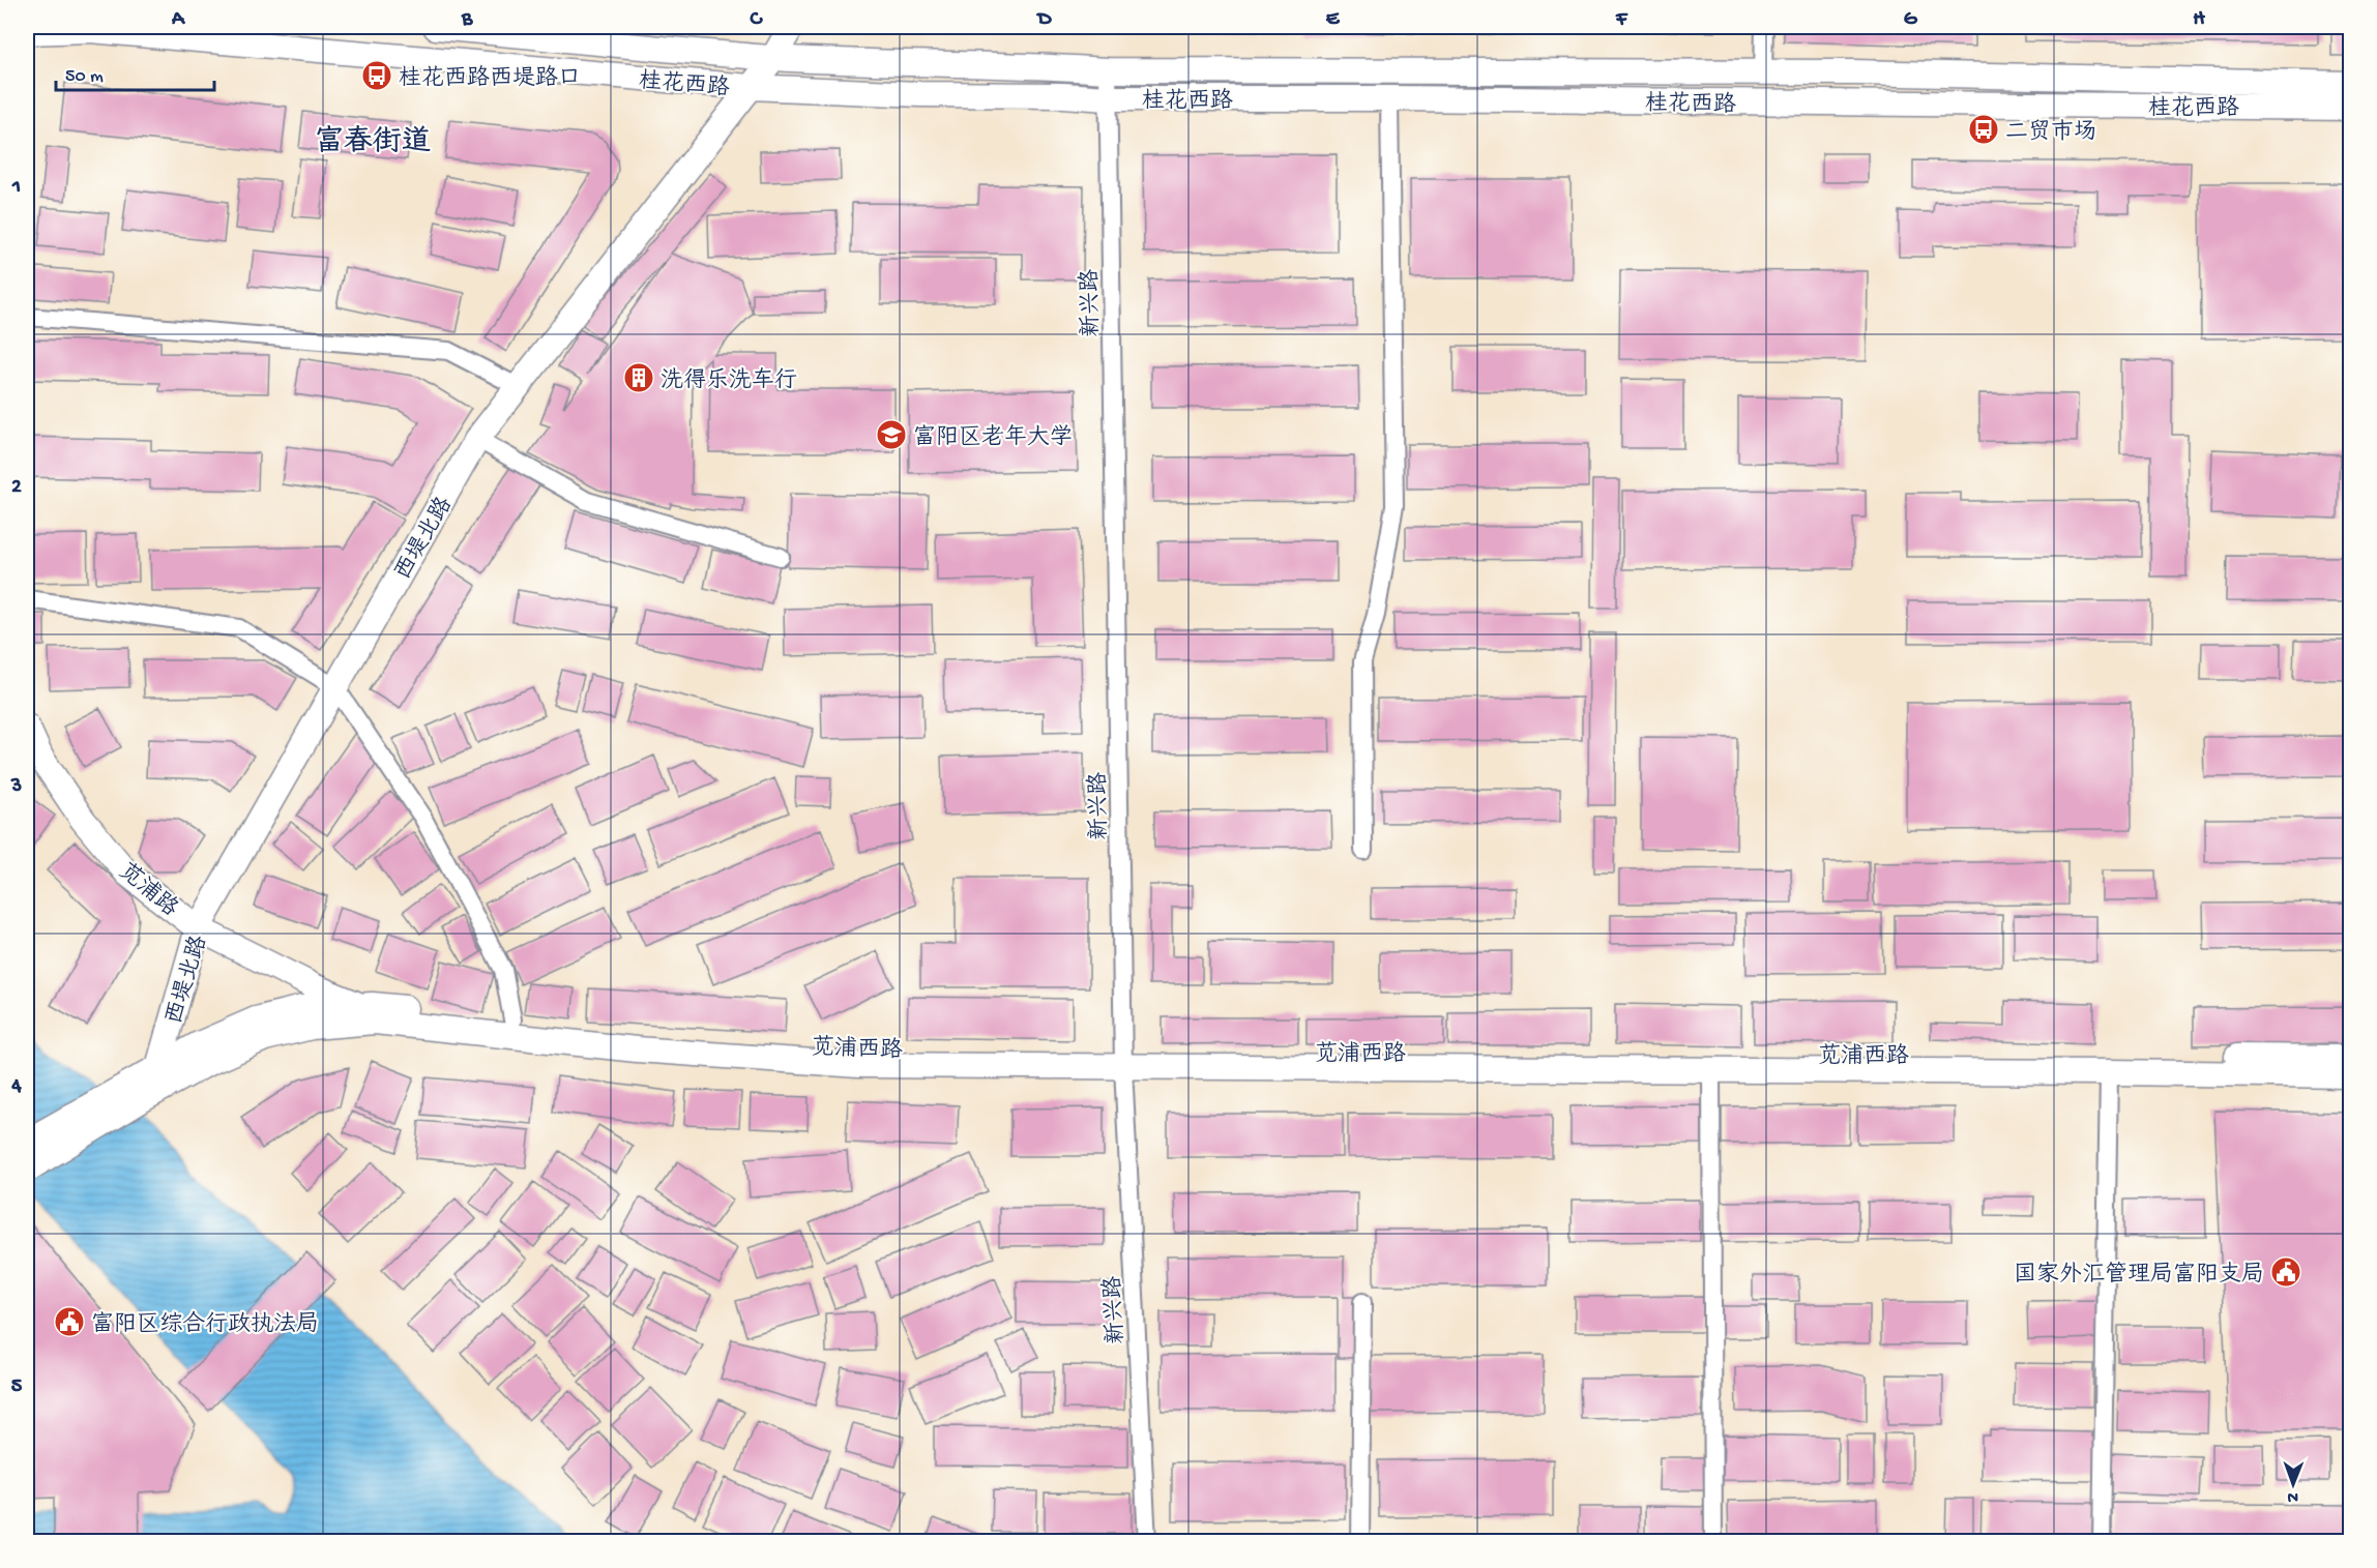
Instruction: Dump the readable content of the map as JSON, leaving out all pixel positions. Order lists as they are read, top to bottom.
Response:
{
  "streets": {
    "street": [
      "桂花西路",
      "新兴路",
      "西堤北路",
      "苋浦路",
      "苋浦西路"
    ]
  },
  "crossings": [
    ["桂花西路", "新兴路"],
    ["桂花西路", "西堤北路"],
    ["新兴路", "苋浦西路"],
    ["西堤北路", "苋浦路"],
    ["西堤北路", "苋浦西路"],
    ["苋浦路", "苋浦西路"]
  ],
  "districts": ["富春街道"],
  "places": {
    "bus stop": ["桂花西路西堤路口", "二贸市场"],
    "building": ["洗得乐洗车行"],
    "school or university": ["富阳区老年大学"],
    "public building": ["国家外汇管理局富阳支局", "富阳区综合行政执法局"]
  },
  "scale_bar": "50 m",
  "north": "bottom",
  "grid": {
    "columns": [
      "A",
      "B",
      "C",
      "D",
      "E",
      "F",
      "G",
      "H"
    ],
    "rows": [
      "1",
      "2",
      "3",
      "4",
      "5"
    ]
  }
}
